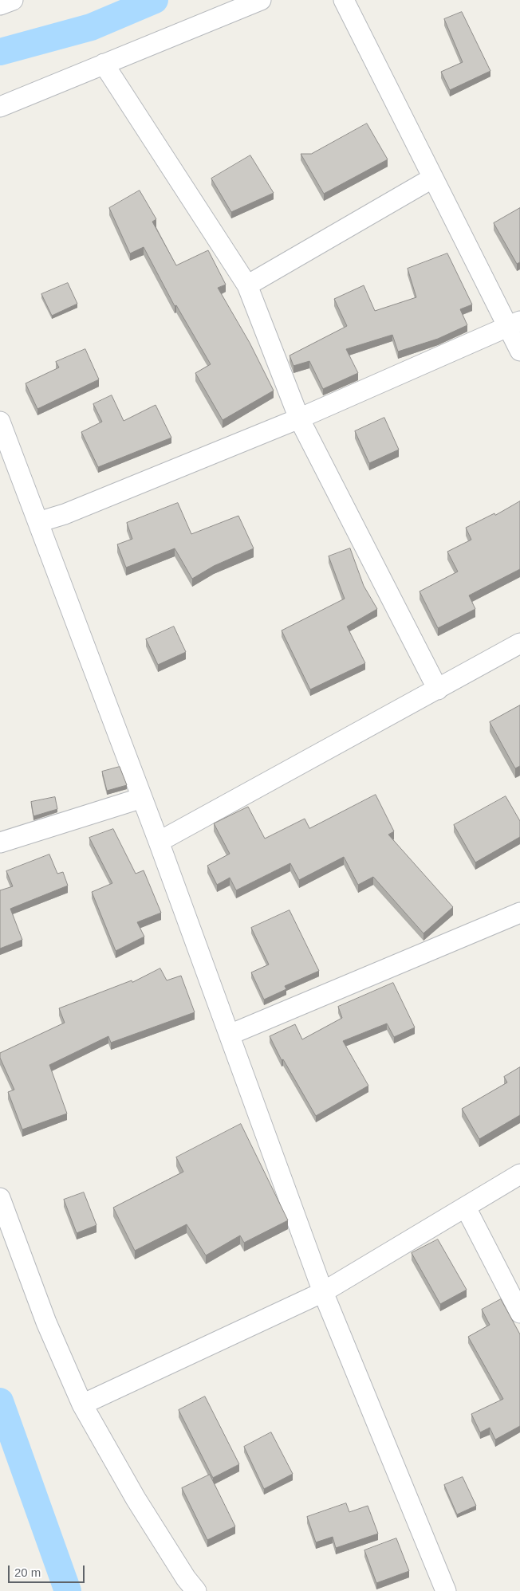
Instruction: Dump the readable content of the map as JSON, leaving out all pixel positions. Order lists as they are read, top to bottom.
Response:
{
  "scale_bar": "20 m"
}
